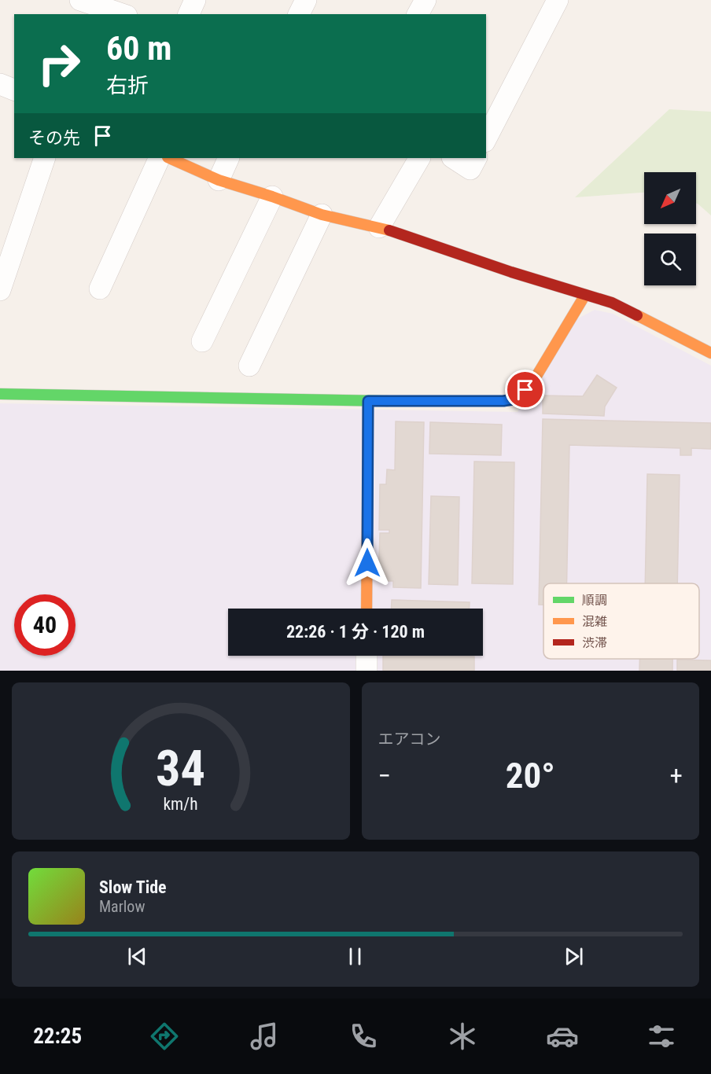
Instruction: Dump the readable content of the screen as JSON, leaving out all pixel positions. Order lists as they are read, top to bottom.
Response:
{
  "legend": ["順調", "混雑", "渋滞"],
  "north": "bottom left",
  "page": {
    "turn": ["60 m", "右折"],
    "then": "その先",
    "limit": "40",
    "trip": "22:26 · 1 分 · 120 m",
    "tile": "エアコン",
    "heat": ["−", "20°", "+"],
    "song": ["Slow Tide", "Marlow"],
    "tabs": "22:25",
    "gauge": ["34", "km/h"]
  }
}
